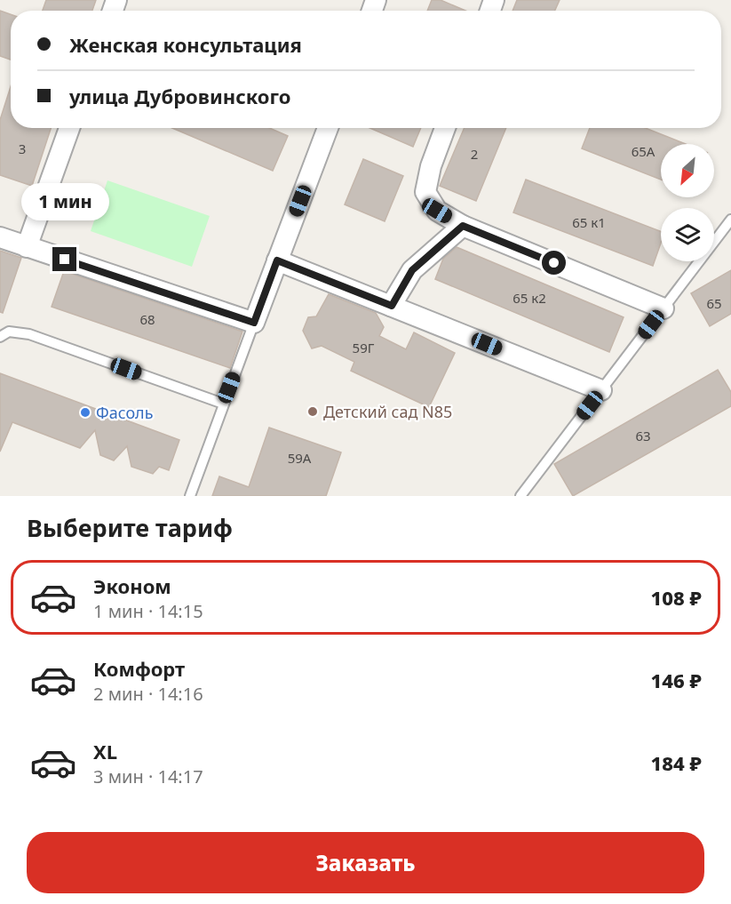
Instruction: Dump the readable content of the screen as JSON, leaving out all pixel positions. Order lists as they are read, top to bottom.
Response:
{
  "places": ["Детский сад N85", "Фасоль"],
  "house_numbers": [
    "3",
    "65А",
    "2",
    "65 к1",
    "65 к2",
    "65",
    "68",
    "59Г",
    "63",
    "59А"
  ],
  "north": "bottom left",
  "page": {
    "banner": ["Женская консультация", "улица Дубровинского"],
    "bubble": "1 мин",
    "heading": "Выберите тариф",
    "list": [
      {
        "name": "Эконом",
        "note": "1 мин · 14:15",
        "value": "108 ₽"
      },
      {
        "name": "Комфорт",
        "note": "2 мин · 14:16",
        "value": "146 ₽"
      },
      {
        "name": "XL",
        "note": "3 мин · 14:17",
        "value": "184 ₽"
      }
    ],
    "buttons": "Заказать"
  }
}
